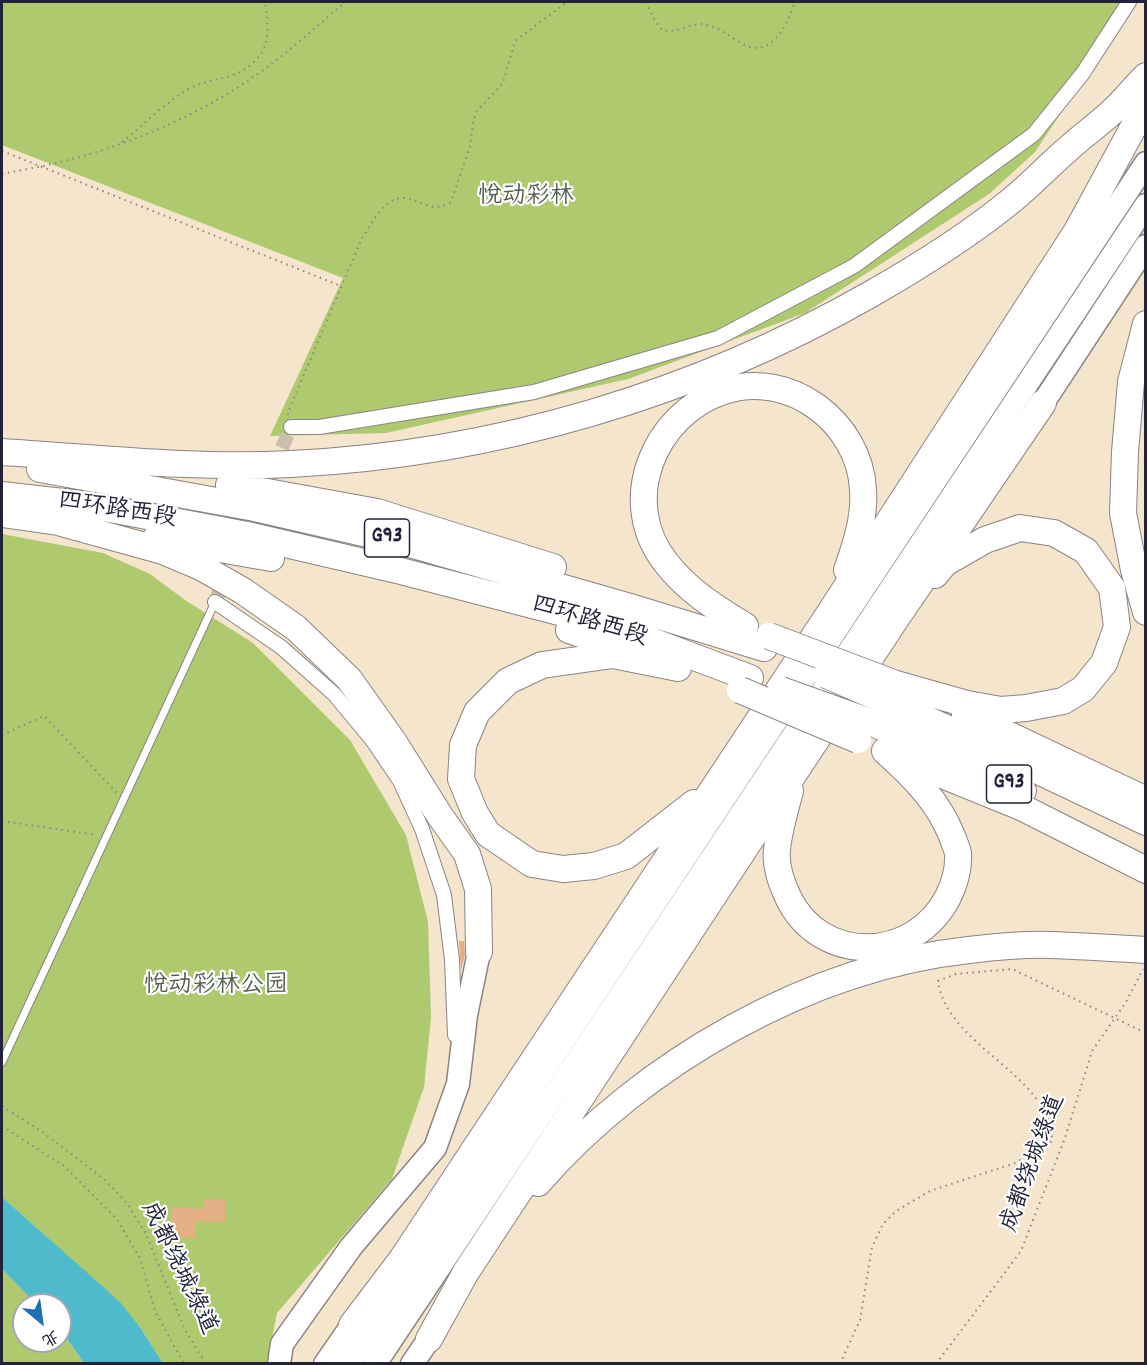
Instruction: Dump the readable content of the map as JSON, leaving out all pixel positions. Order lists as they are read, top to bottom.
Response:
{
  "streets": {
    "highway": ["四环路西段", "G93"],
    "path": ["成都绕城绿道"]
  },
  "parks": ["悦动彩林", "悦动彩林公园"],
  "north": "bottom right"
}
